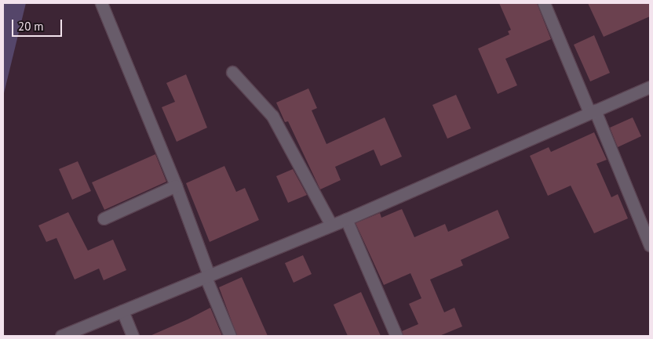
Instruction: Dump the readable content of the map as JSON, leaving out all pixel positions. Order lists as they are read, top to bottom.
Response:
{
  "scale_bar": "20 m"
}
